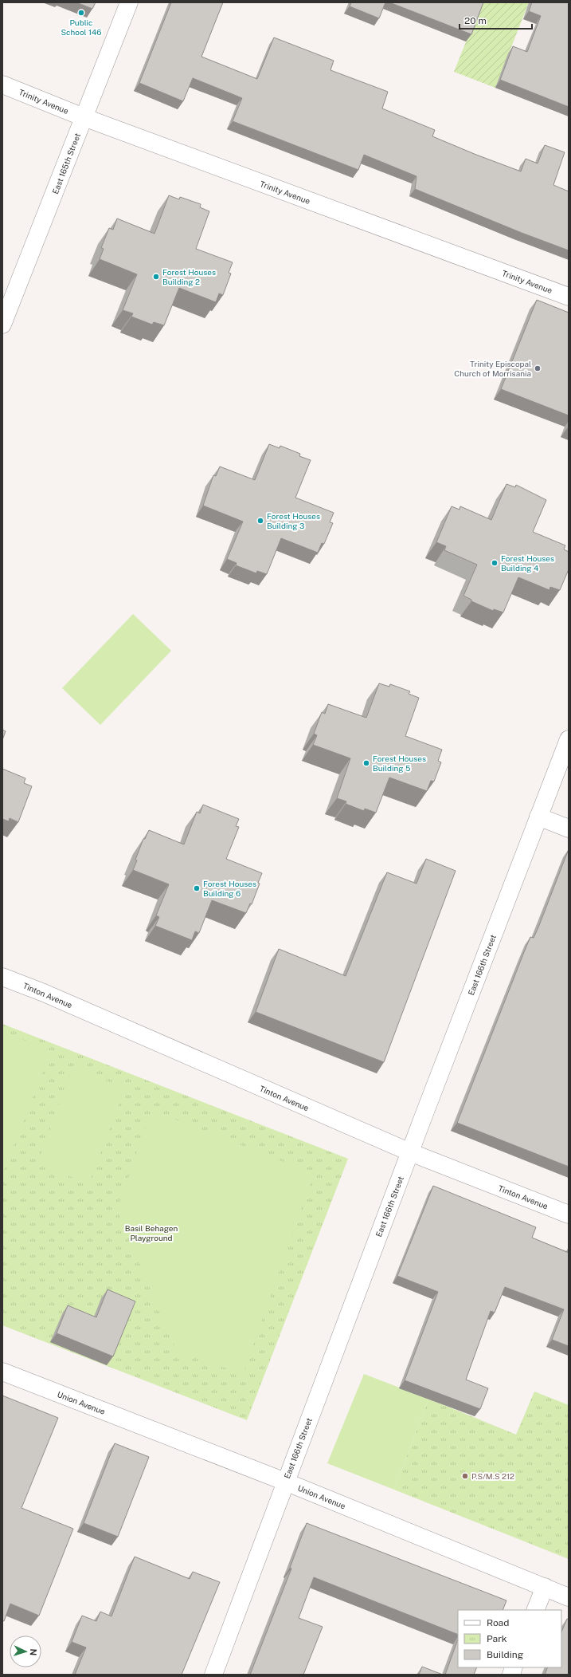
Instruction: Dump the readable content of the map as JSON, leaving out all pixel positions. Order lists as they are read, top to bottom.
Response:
{
  "streets": {
    "street": [
      "Trinity Avenue",
      "East 165th Street",
      "East 166th Street",
      "Tinton Avenue",
      "Union Avenue"
    ]
  },
  "crossings": [
    ["Trinity Avenue", "East 165th Street"],
    ["East 166th Street", "Tinton Avenue"],
    ["East 166th Street", "Union Avenue"]
  ],
  "parks": ["Basil Behagen Playground"],
  "places": [
    "Public School 146",
    "Forest Houses Building 2",
    "Trinity Episcopal Church of Morrisania",
    "Forest Houses Building 3",
    "Forest Houses Building 4",
    "Forest Houses Building 5",
    "Forest Houses Building 6",
    "P.S/M.S 212"
  ],
  "legend": ["Road", "Park", "Building"],
  "scale_bar": "20 m",
  "north": "right"
}
